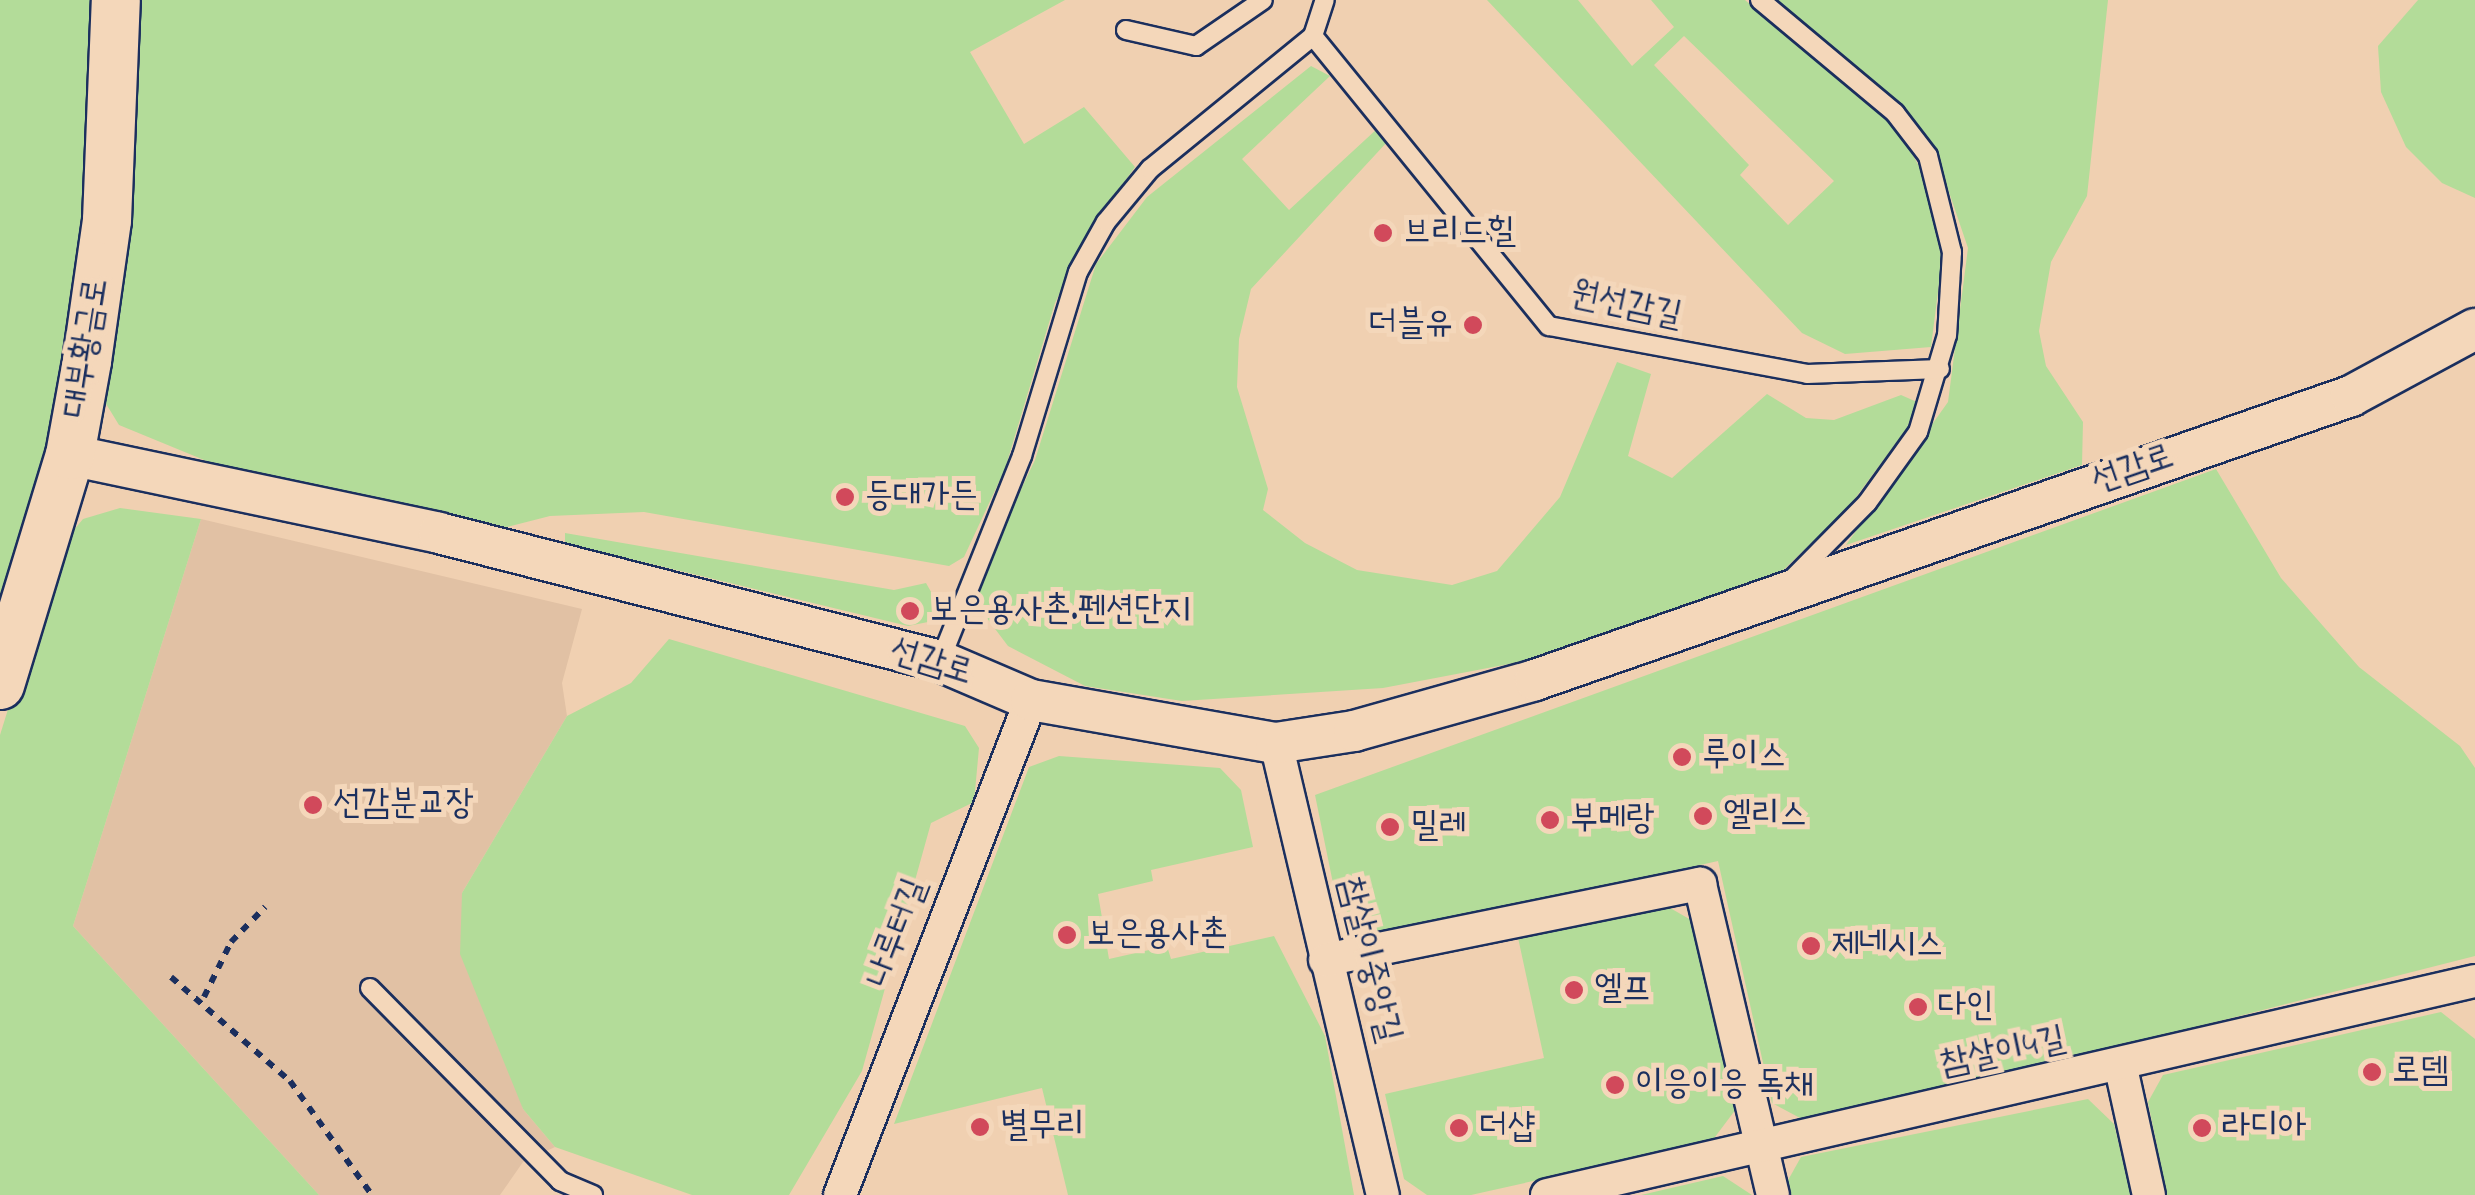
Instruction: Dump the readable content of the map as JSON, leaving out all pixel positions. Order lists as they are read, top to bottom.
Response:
{
  "streets": {
    "main road": ["대부황금로"],
    "street": [
      "선감로",
      "나루터길",
      "참살이중앙길",
      "참살이4길"
    ],
    "lane": ["원선감길"]
  },
  "crossings": [
    ["원선감길", "선감로"],
    ["대부황금로", "선감로"],
    ["선감로", "나루터길"],
    ["선감로", "참살이중앙길"]
  ],
  "places": [
    "브리드힐",
    "더블유",
    "등대가든",
    "보은용사촌.펜션단지",
    "루이스",
    "선감분교장",
    "엘리스",
    "부메랑",
    "밀레",
    "보은용사촌",
    "제네시스",
    "엘프",
    "다인",
    "로뎀",
    "이응이응 독채",
    "별무리",
    "더샵",
    "라디아"
  ]
}
